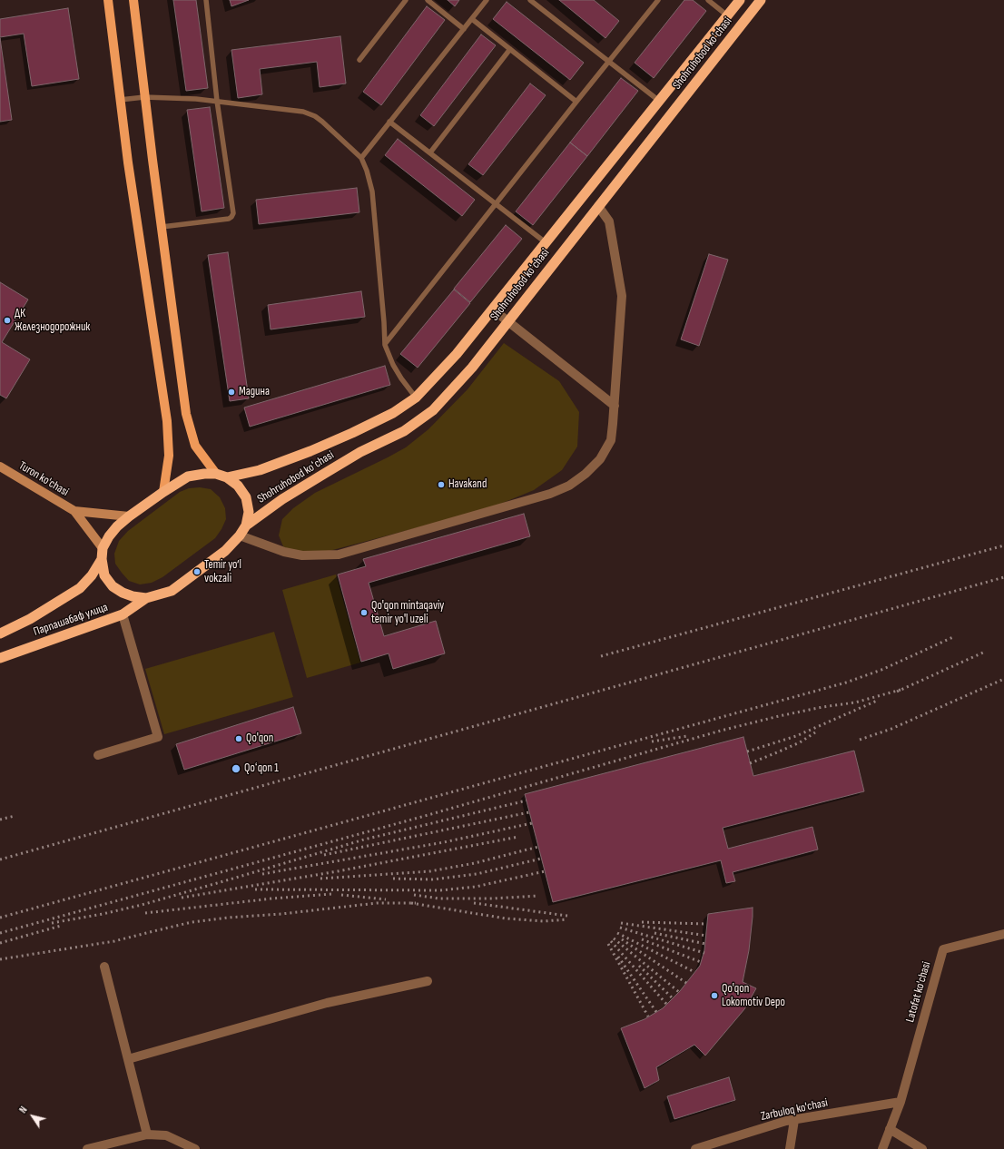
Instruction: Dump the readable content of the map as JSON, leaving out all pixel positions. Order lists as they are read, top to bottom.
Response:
{
  "streets": {
    "highway": ["Shohruhobod koʻchasi", "Парпашабаф улица"],
    "main road": ["Turon ko'chasi"],
    "street": ["Latofat ko'chasi", "Zarbuloq ko'chasi"]
  },
  "crossings": [
    ["Latofat ko'chasi", "Zarbuloq ko'chasi"]
  ],
  "places": [
    "ДК Железнодорожник",
    "Мадина",
    "Havakand",
    "Temir yo‘l vokzali",
    "Qo'qon mintaqaviy temir yo'l uzeli",
    "Qo'qon",
    "Qoʻqon 1",
    "Qo'qon Lokomotiv Depo"
  ],
  "north": "top left"
}
